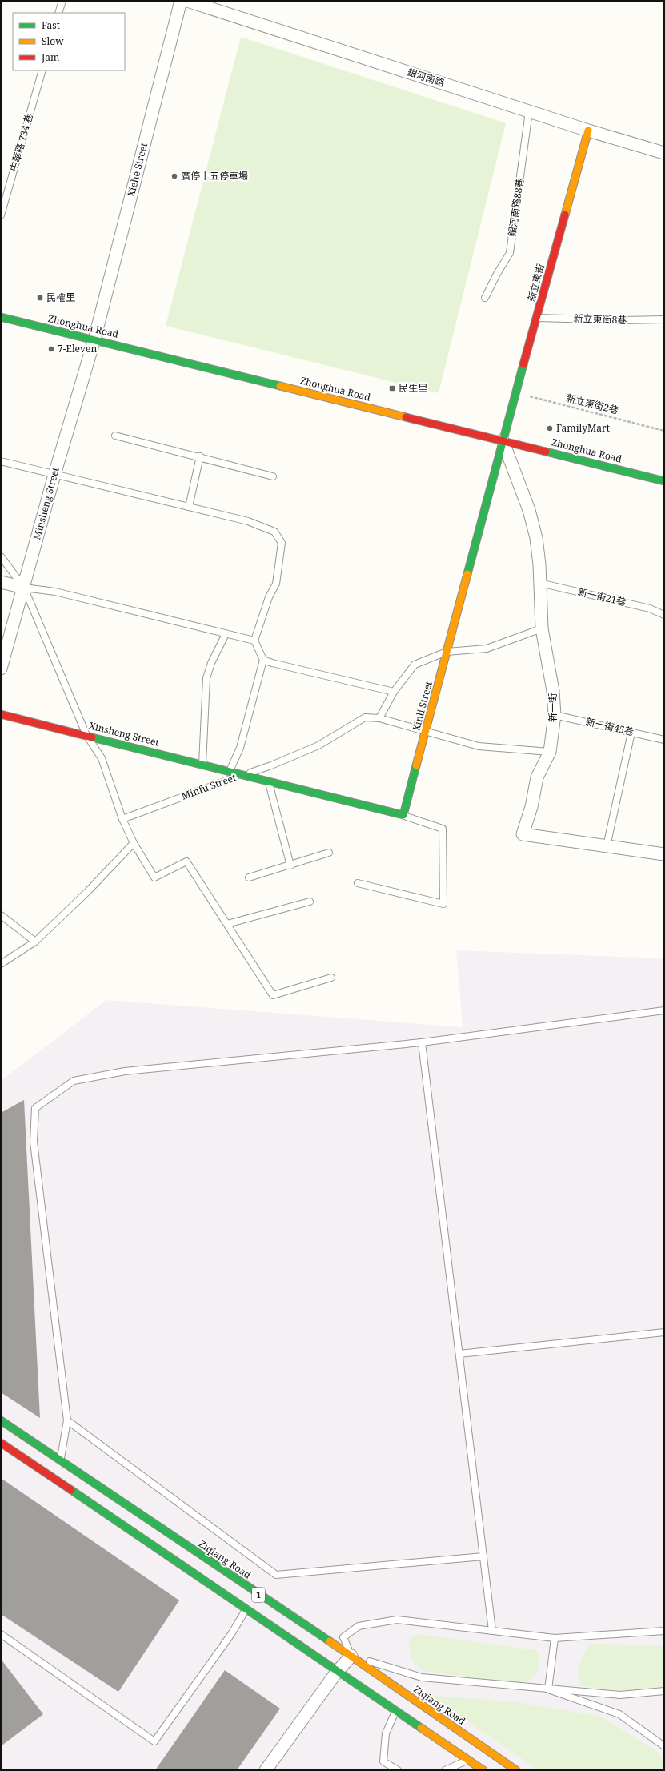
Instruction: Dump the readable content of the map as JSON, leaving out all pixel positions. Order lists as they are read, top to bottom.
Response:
{
  "streets": {
    "street": [
      "銀河南路",
      "Xiehe Street",
      "新立東街",
      "Zhonghua Road",
      "Minsheng Street",
      "Xinli Street",
      "新一街",
      "Xinsheng Street",
      "Ziqiang Road",
      "1"
    ],
    "lane": [
      "中華路 734 巷",
      "銀河南路88巷",
      "新立東街8巷",
      "新一街21巷",
      "新一街45巷",
      "Minfu Street"
    ],
    "path": ["新立東街2巷"]
  },
  "crossings": [
    ["銀河南路", "銀河南路88巷"],
    ["銀河南路", "新立東街"],
    ["Xiehe Street", "Zhonghua Road"],
    ["Xiehe Street", "Minsheng Street"],
    ["新立東街", "新立東街8巷"],
    ["新立東街", "Zhonghua Road"],
    ["新立東街", "新立東街2巷"],
    ["新立東街", "Xinli Street"],
    ["新立東街", "新一街"],
    ["Zhonghua Road", "Minsheng Street"],
    ["Zhonghua Road", "Xinli Street"],
    ["Zhonghua Road", "新一街"],
    ["新一街21巷", "新一街"],
    ["Xinli Street", "新一街"],
    ["Xinli Street", "Minfu Street"],
    ["新一街", "新一街45巷"],
    ["新一街", "Minfu Street"],
    ["Xinsheng Street", "Minfu Street"]
  ],
  "places": {
    "other": ["廣停十五停車場", "7-Eleven", "FamilyMart"],
    "transit": ["民權里", "民生里"]
  },
  "legend": ["Fast", "Slow", "Jam"]
}
